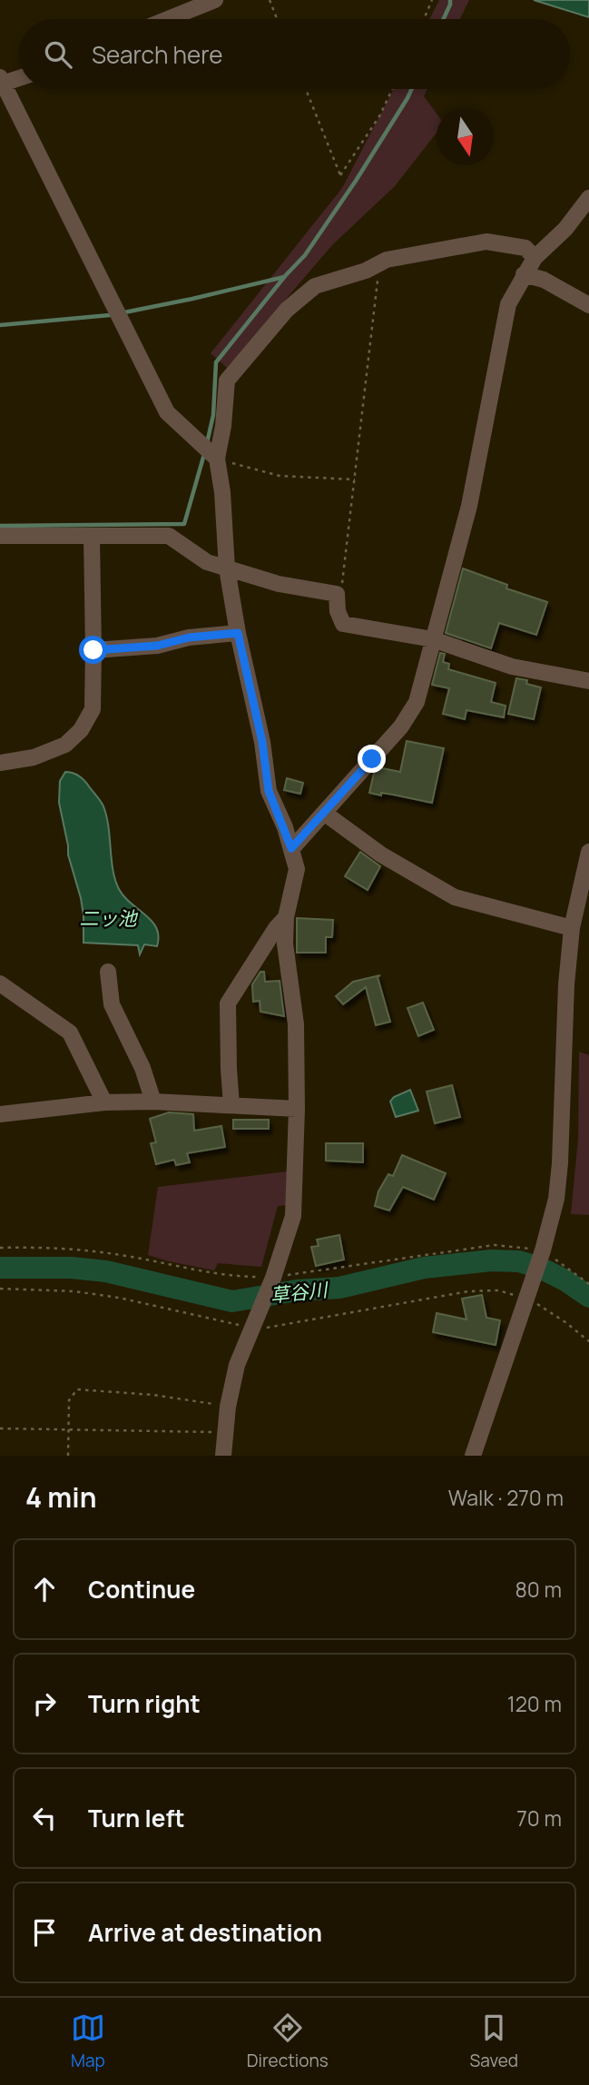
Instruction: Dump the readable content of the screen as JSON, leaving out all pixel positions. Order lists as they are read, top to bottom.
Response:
{
  "water": ["二ッ池", "草谷川"],
  "north": "bottom",
  "page": {
    "search": "Search here",
    "heading": ["4 min", "Walk · 270 m"],
    "list": [
      ["Continue", "80 m"],
      ["Turn right", "120 m"],
      ["Turn left", "70 m"],
      "Arrive at destination"
    ],
    "nav": ["Map", "Directions", "Saved"]
  }
}
